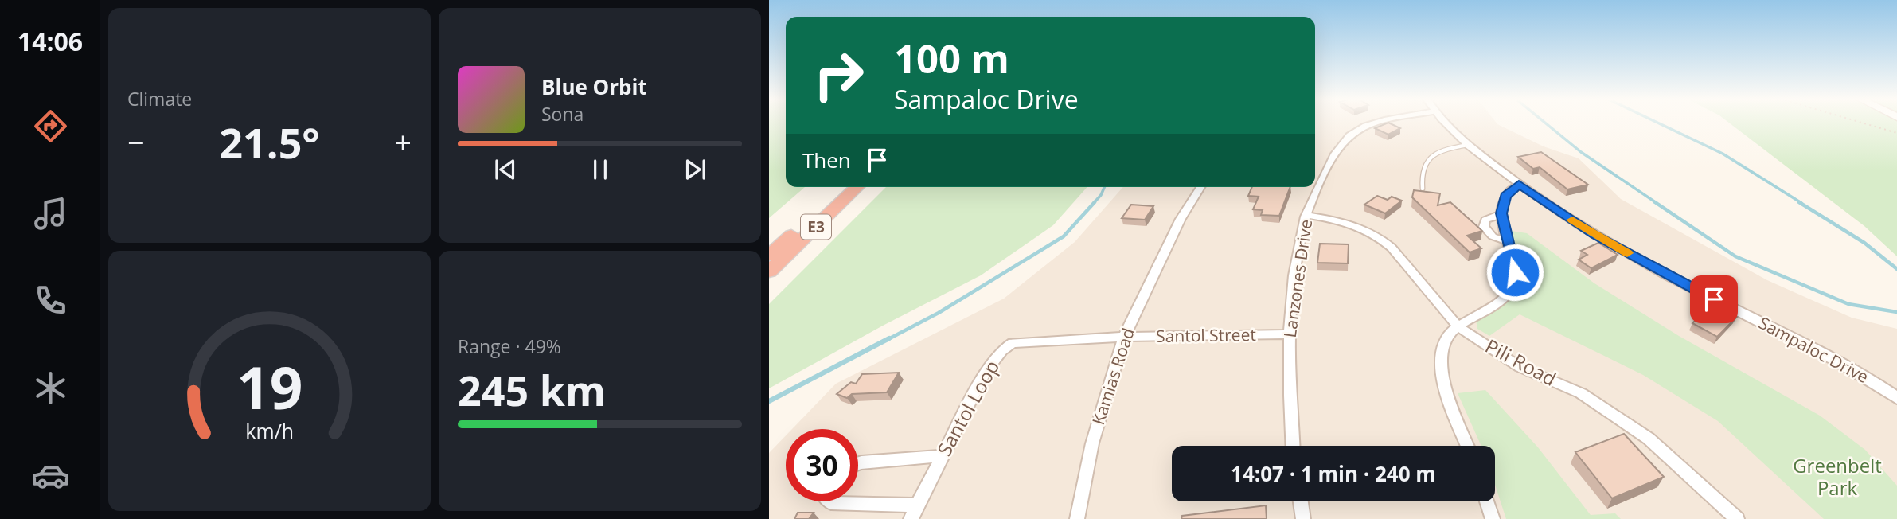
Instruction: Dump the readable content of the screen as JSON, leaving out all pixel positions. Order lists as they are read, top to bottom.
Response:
{
  "streets": {
    "highway": ["E3"],
    "street": [
      "Lanzones Drive",
      "Santol Street",
      "Sampaloc Drive",
      "Pili Road",
      "Kamias Road",
      "Santol Loop"
    ]
  },
  "crossings": [
    ["Lanzones Drive", "Santol Street"],
    ["Lanzones Drive", "Pili Road"],
    ["Santol Street", "Kamias Road"],
    ["Santol Street", "Santol Loop"],
    ["Kamias Road", "Santol Loop"]
  ],
  "parks": ["Greenbelt Park"],
  "page": {
    "tabs": "14:06",
    "tile": [
      "Climate",
      ["Range · 49%", "245 km"]
    ],
    "turn": ["100 m", "Sampaloc Drive"],
    "song": ["Blue Orbit", "Sona"],
    "heat": ["−", "21.5°", "+"],
    "then": "Then",
    "limit": "30",
    "trip": "14:07 · 1 min · 240 m",
    "gauge": ["19", "km/h"]
  }
}
